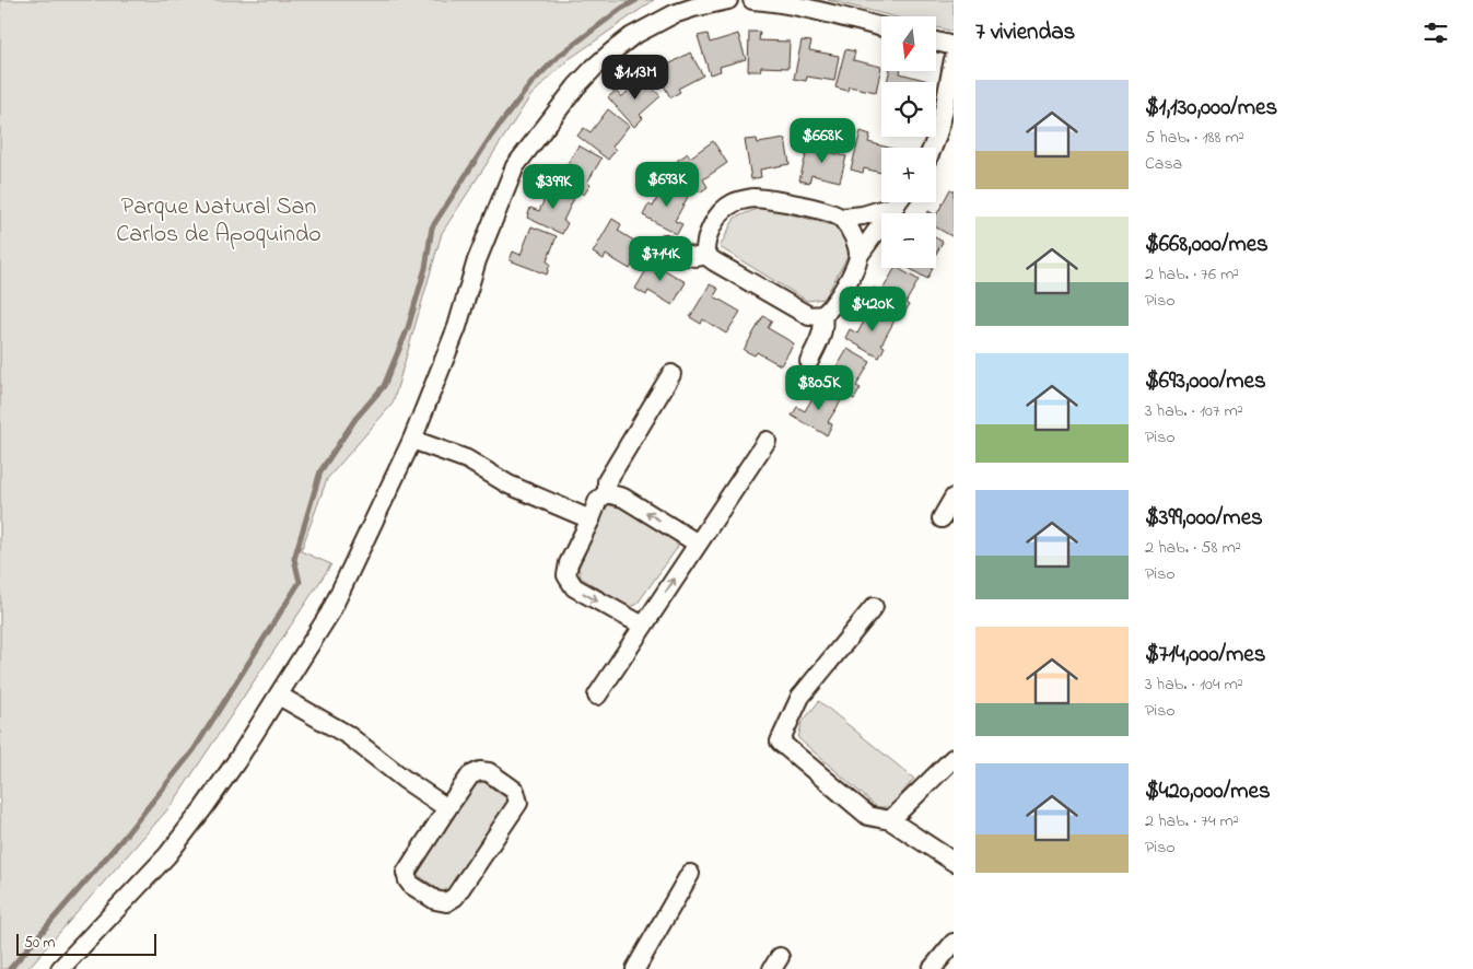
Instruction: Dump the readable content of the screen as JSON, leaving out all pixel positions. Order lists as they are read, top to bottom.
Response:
{
  "parks": ["Parque Natural San Carlos de Apoquindo"],
  "scale_bar": "50 m",
  "north": "bottom",
  "page": {
    "heading": "7 viviendas",
    "map_buttons": ["+", "−"],
    "price": [
      "$1.13M",
      "$668K",
      "$693K",
      "$399K",
      "$714K",
      "$420K",
      "$805K"
    ],
    "list": [
      {
        "name": "$1,130,000/mes",
        "note": "5 hab. · 188 m² · Casa"
      },
      {
        "name": "$668,000/mes",
        "note": "2 hab. · 76 m² · Piso"
      },
      {
        "name": "$693,000/mes",
        "note": "3 hab. · 107 m² · Piso"
      },
      {
        "name": "$399,000/mes",
        "note": "2 hab. · 58 m² · Piso"
      },
      {
        "name": "$714,000/mes",
        "note": "3 hab. · 104 m² · Piso"
      },
      {
        "name": "$420,000/mes",
        "note": "2 hab. · 74 m² · Piso"
      }
    ],
    "scale": "50 m"
  }
}
